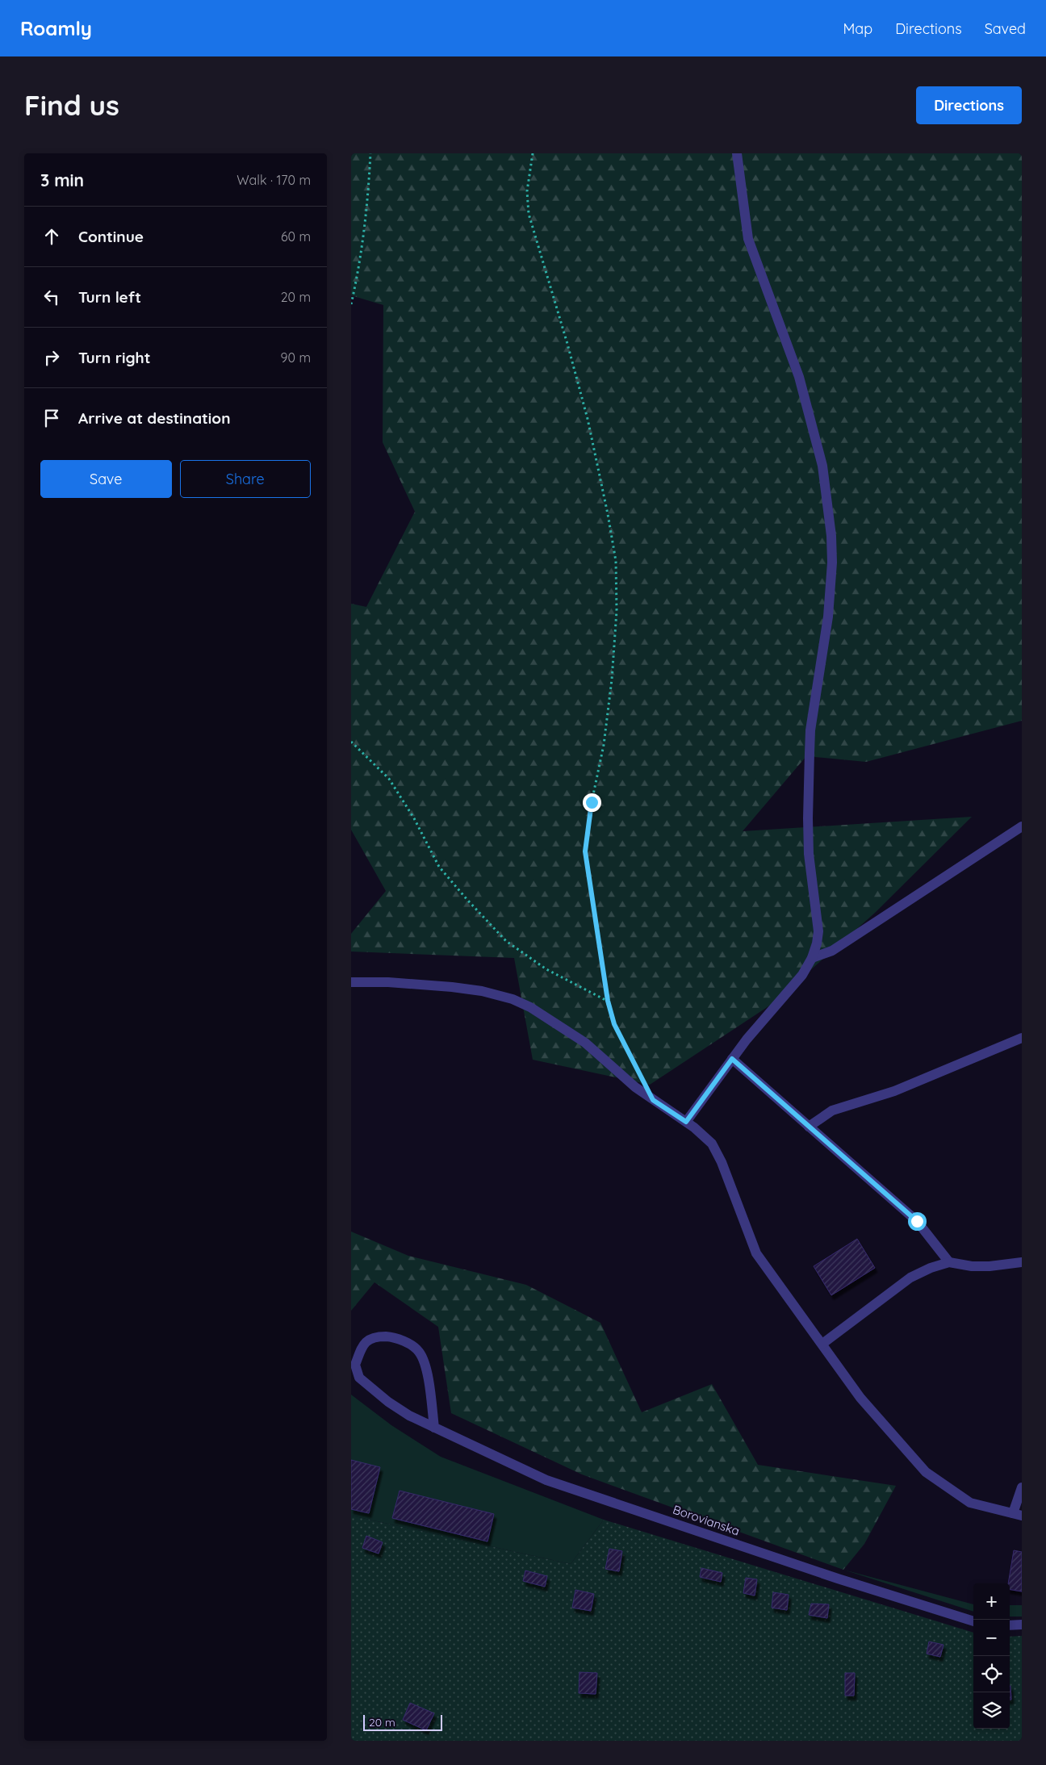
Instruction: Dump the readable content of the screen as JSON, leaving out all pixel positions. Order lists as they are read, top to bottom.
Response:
{
  "streets": {
    "street": ["Borovianska"]
  },
  "scale_bar": "20 m",
  "page": {
    "header": "Roamly",
    "nav": ["Map", "Directions", "Saved"],
    "buttons": [
      "Directions",
      ["Save", "Share"]
    ],
    "title": "Find us",
    "heading": ["3 min", "Walk · 170 m"],
    "list": [
      ["Continue", "60 m"],
      ["Turn left", "20 m"],
      ["Turn right", "90 m"],
      "Arrive at destination"
    ],
    "map_buttons": ["+", "−"],
    "scale": "20 m"
  }
}
